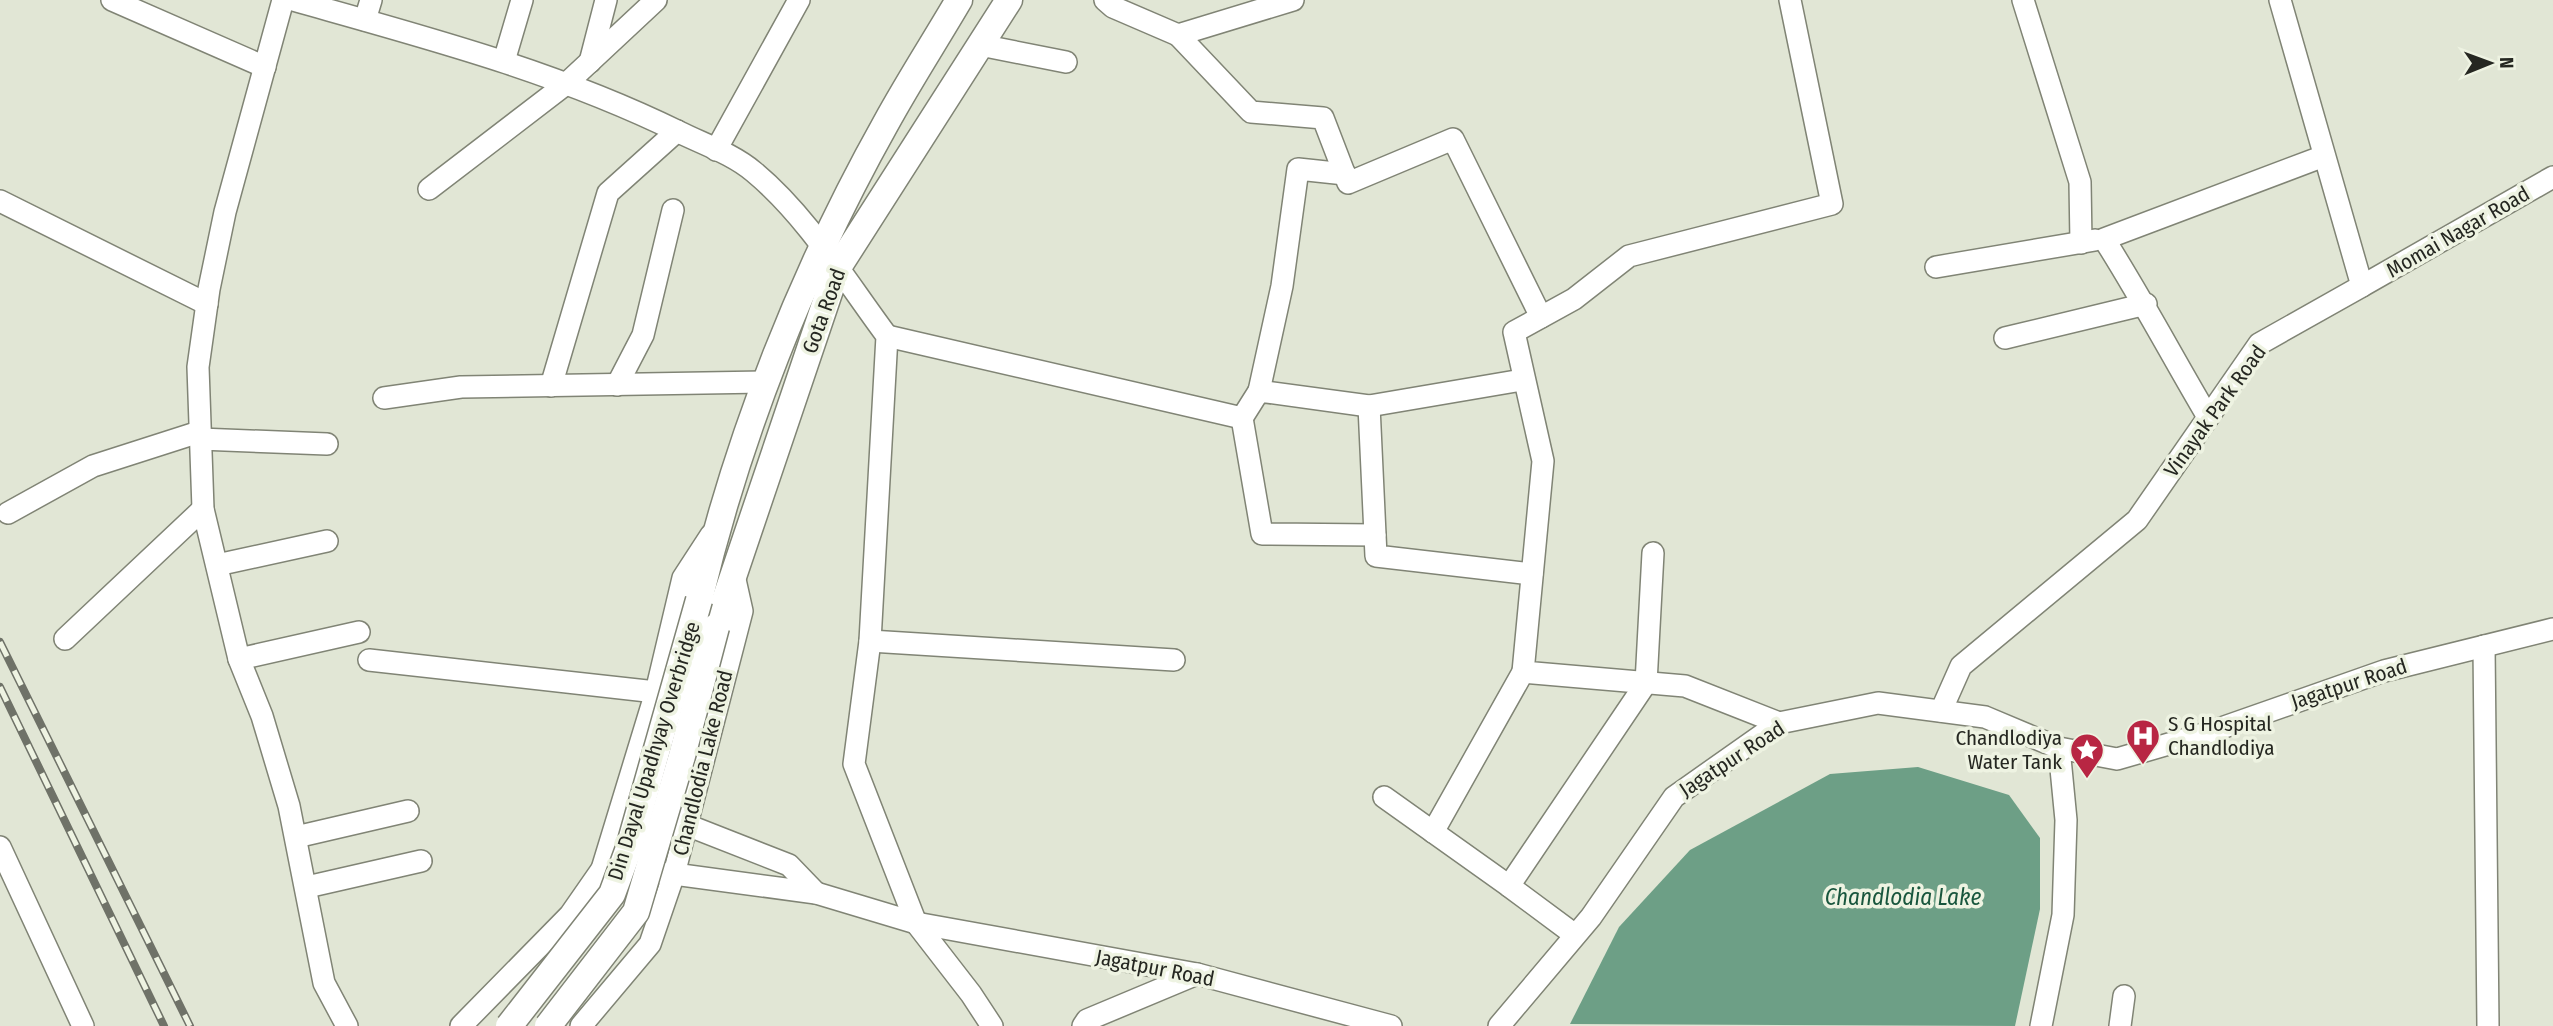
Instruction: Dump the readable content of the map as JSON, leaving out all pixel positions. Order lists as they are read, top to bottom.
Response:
{
  "streets": {
    "main road": ["Gota Road", "Din Dayal Upadhyay Overbridge"],
    "street": [
      "Momai Nagar Road",
      "Vinayak Park Road",
      "Jagatpur Road",
      "Chandlodia Lake Road"
    ]
  },
  "crossings": [
    ["Momai Nagar Road", "Vinayak Park Road"],
    ["Gota Road", "Din Dayal Upadhyay Overbridge"],
    ["Gota Road", "Chandlodia Lake Road"],
    ["Vinayak Park Road", "Jagatpur Road"],
    ["Jagatpur Road", "Chandlodia Lake Road"],
    ["Din Dayal Upadhyay Overbridge", "Chandlodia Lake Road"]
  ],
  "water": ["Chandlodia Lake"],
  "places": {
    "hospital": ["S G Hospital Chandlodiya"],
    "place": ["Chandlodiya Water Tank"]
  },
  "north": "right"
}
